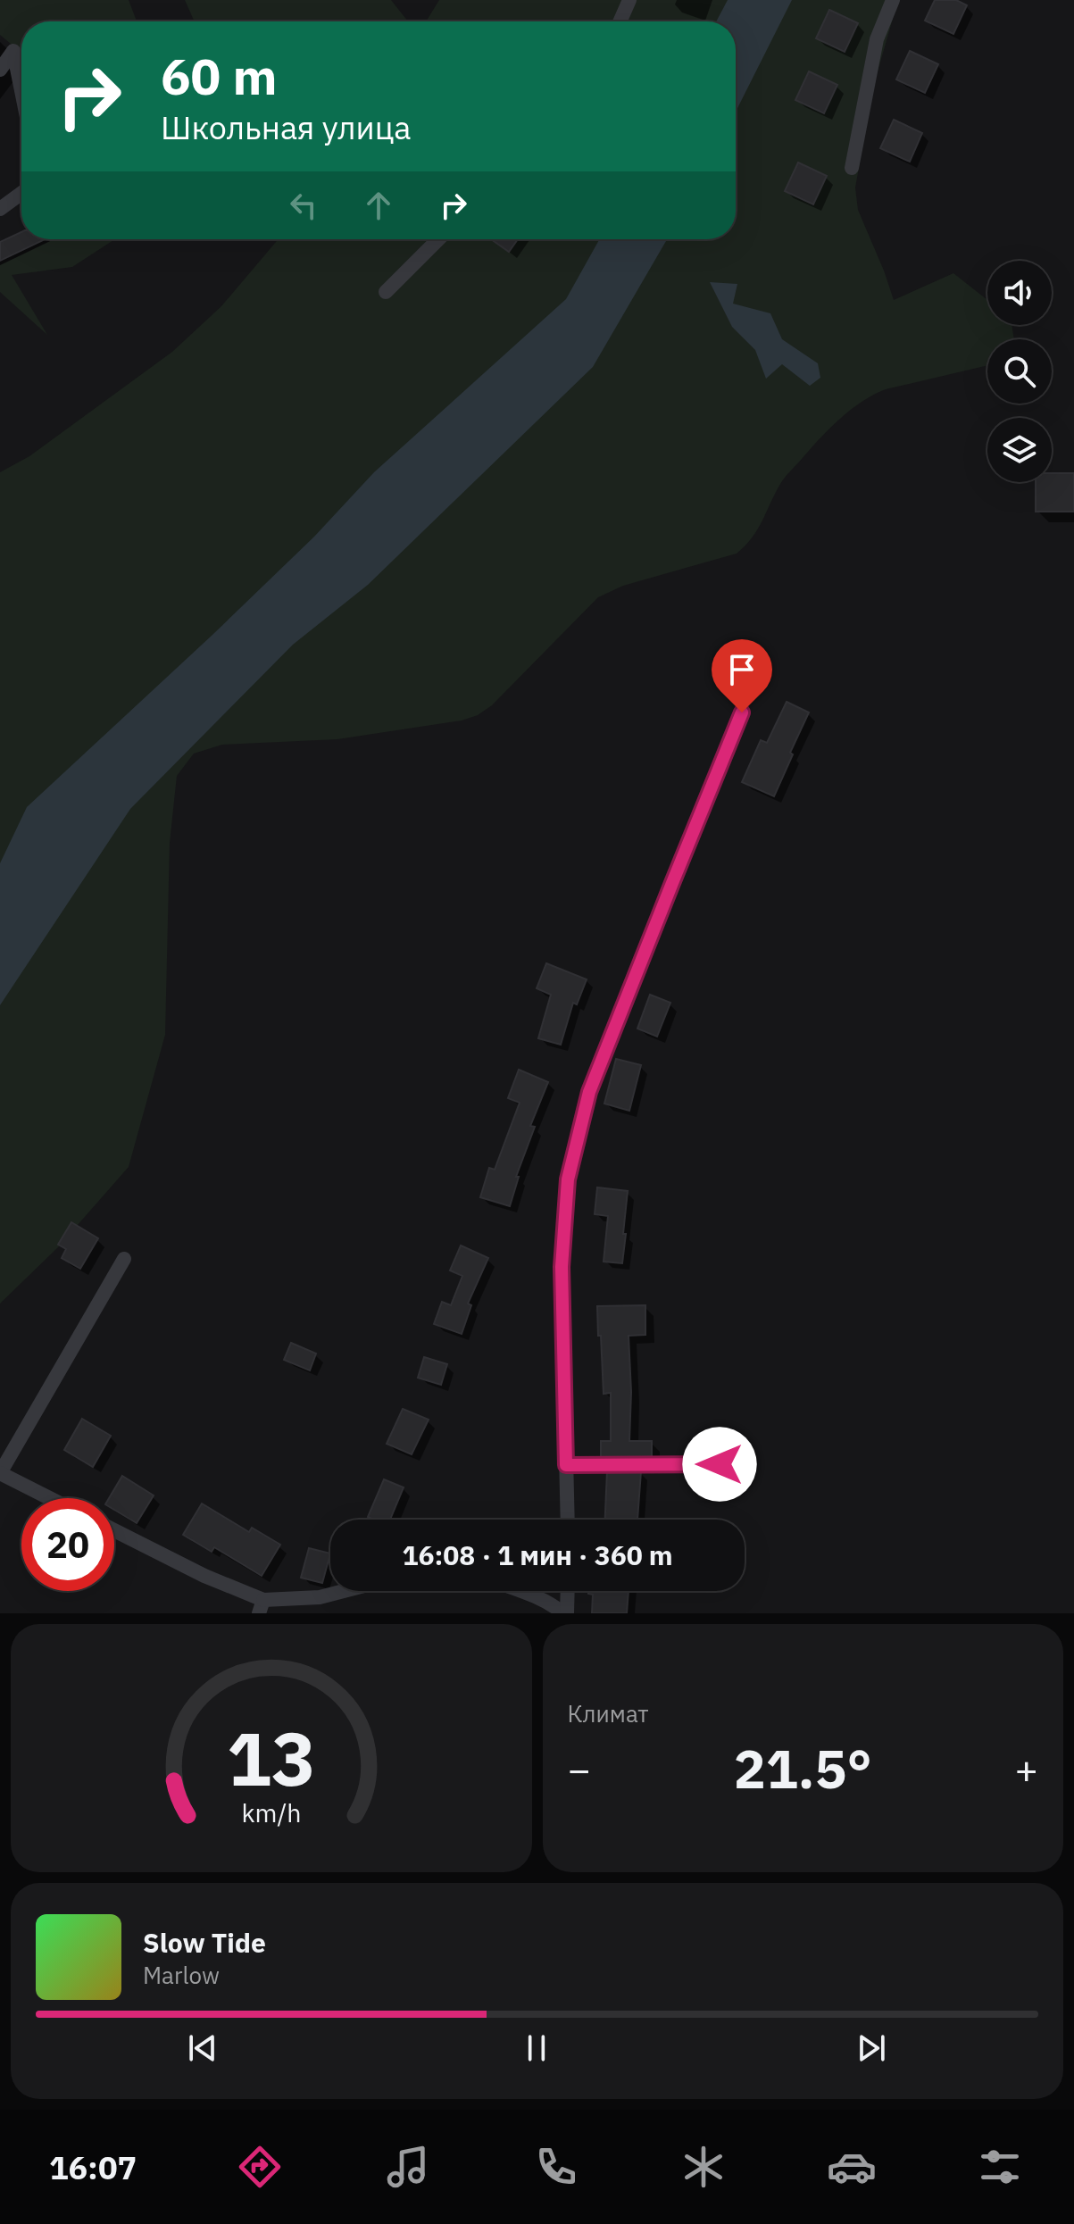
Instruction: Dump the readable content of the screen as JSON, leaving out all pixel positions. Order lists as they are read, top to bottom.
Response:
{
  "page": {
    "turn": ["60 m", "Школьная улица"],
    "limit": "20",
    "trip": "16:08 · 1 мин · 360 m",
    "tile": "Климат",
    "heat": ["−", "21.5°", "+"],
    "song": ["Slow Tide", "Marlow"],
    "tabs": "16:07",
    "gauge": ["13", "km/h"]
  }
}
